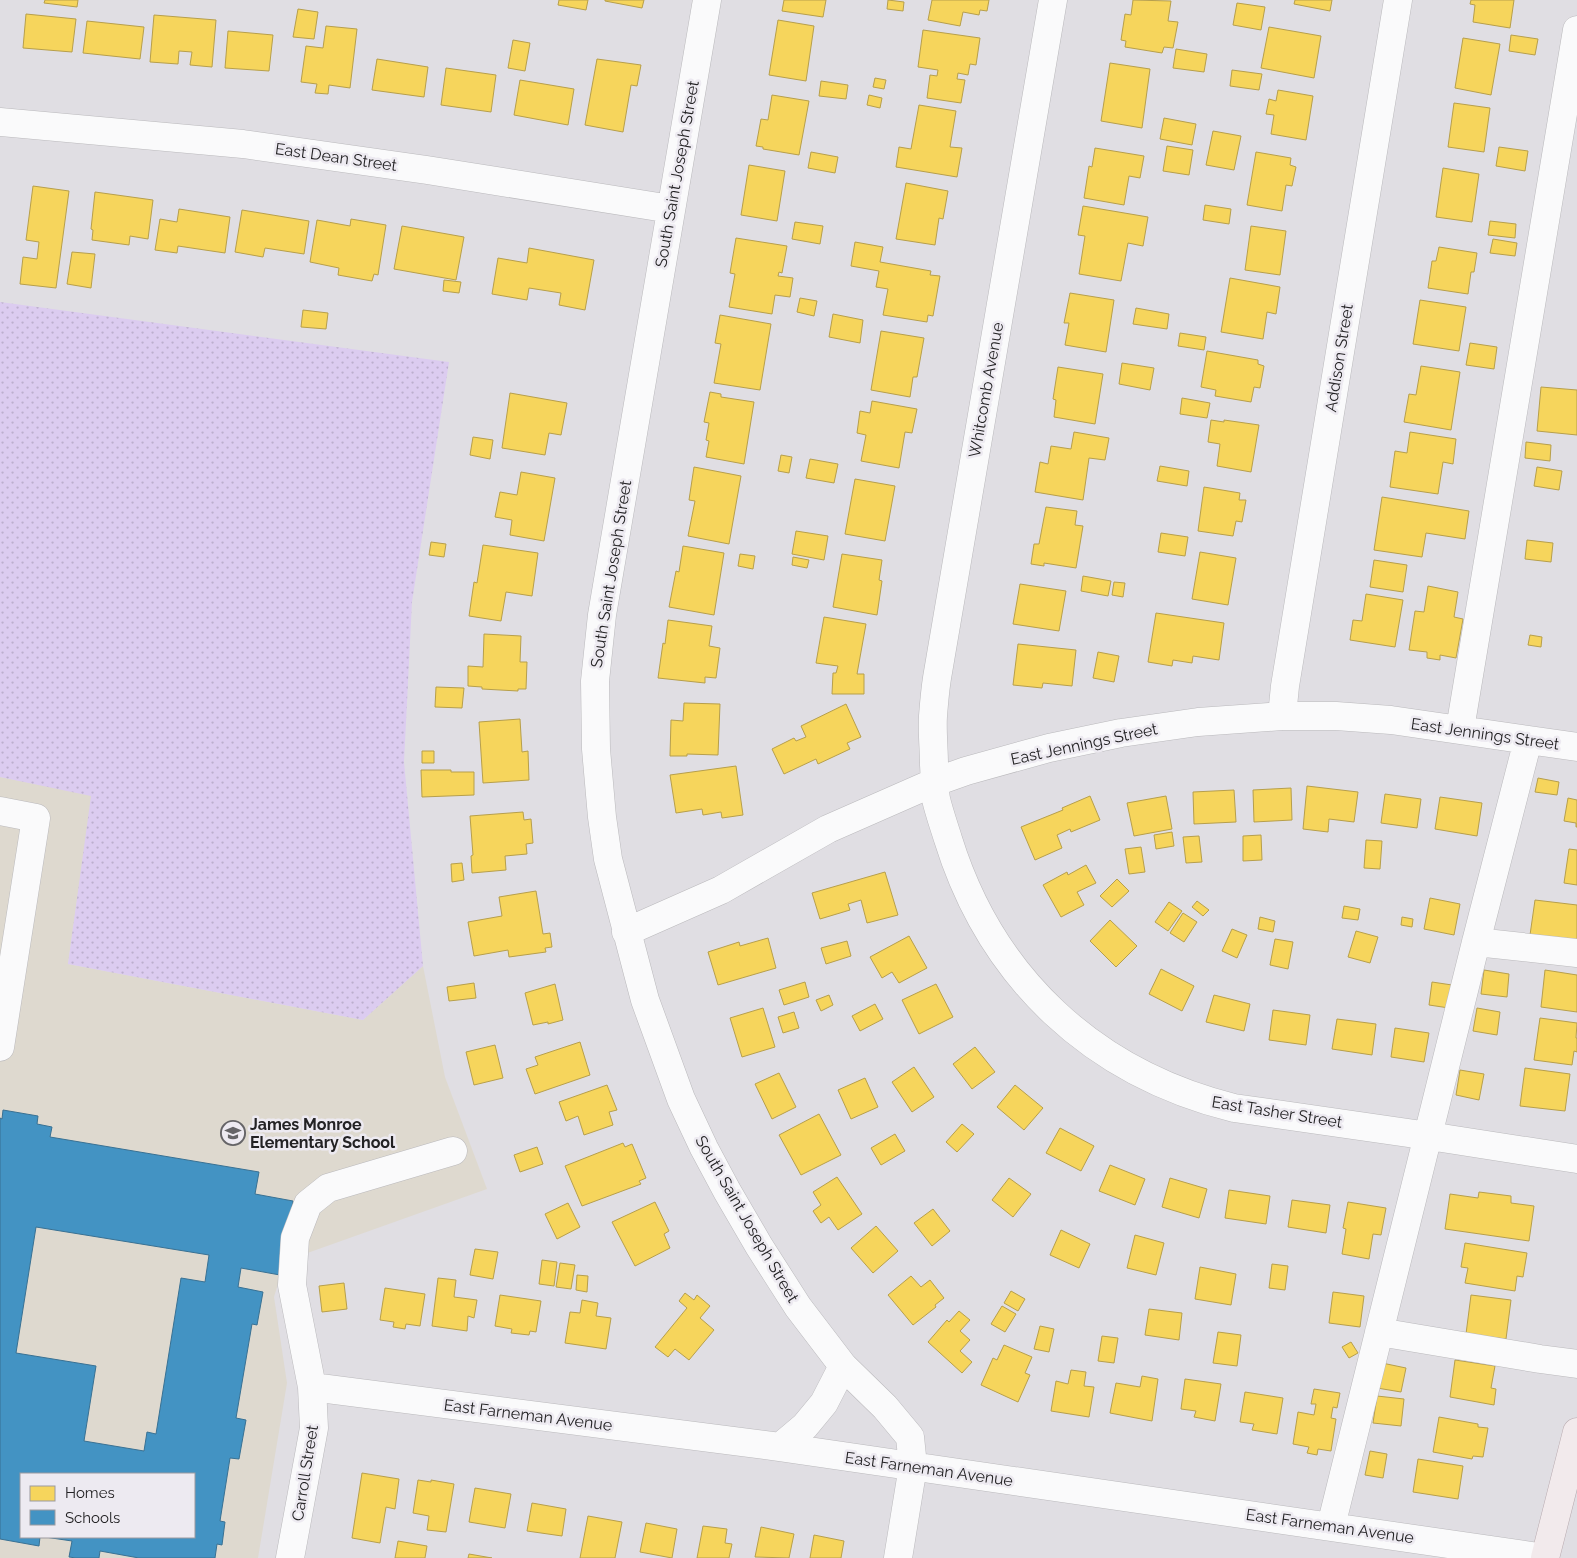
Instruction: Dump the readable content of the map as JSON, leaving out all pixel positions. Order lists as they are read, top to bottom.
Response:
{
  "streets": {
    "street": [
      "East Dean Street",
      "South Saint Joseph Street",
      "Addison Street",
      "Whitcomb Avenue",
      "East Jennings Street",
      "East Tasher Street",
      "East Farneman Avenue",
      "Carroll Street"
    ]
  },
  "crossings": [
    ["East Dean Street", "South Saint Joseph Street"],
    ["South Saint Joseph Street", "East Jennings Street"],
    ["South Saint Joseph Street", "East Farneman Avenue"],
    ["Addison Street", "East Jennings Street"],
    ["Whitcomb Avenue", "East Jennings Street"],
    ["Whitcomb Avenue", "East Tasher Street"],
    ["East Jennings Street", "East Tasher Street"],
    ["East Farneman Avenue", "Carroll Street"]
  ],
  "places": {
    "school or university": ["James Monroe Elementary School"]
  },
  "legend": ["Homes", "Schools"]
}
